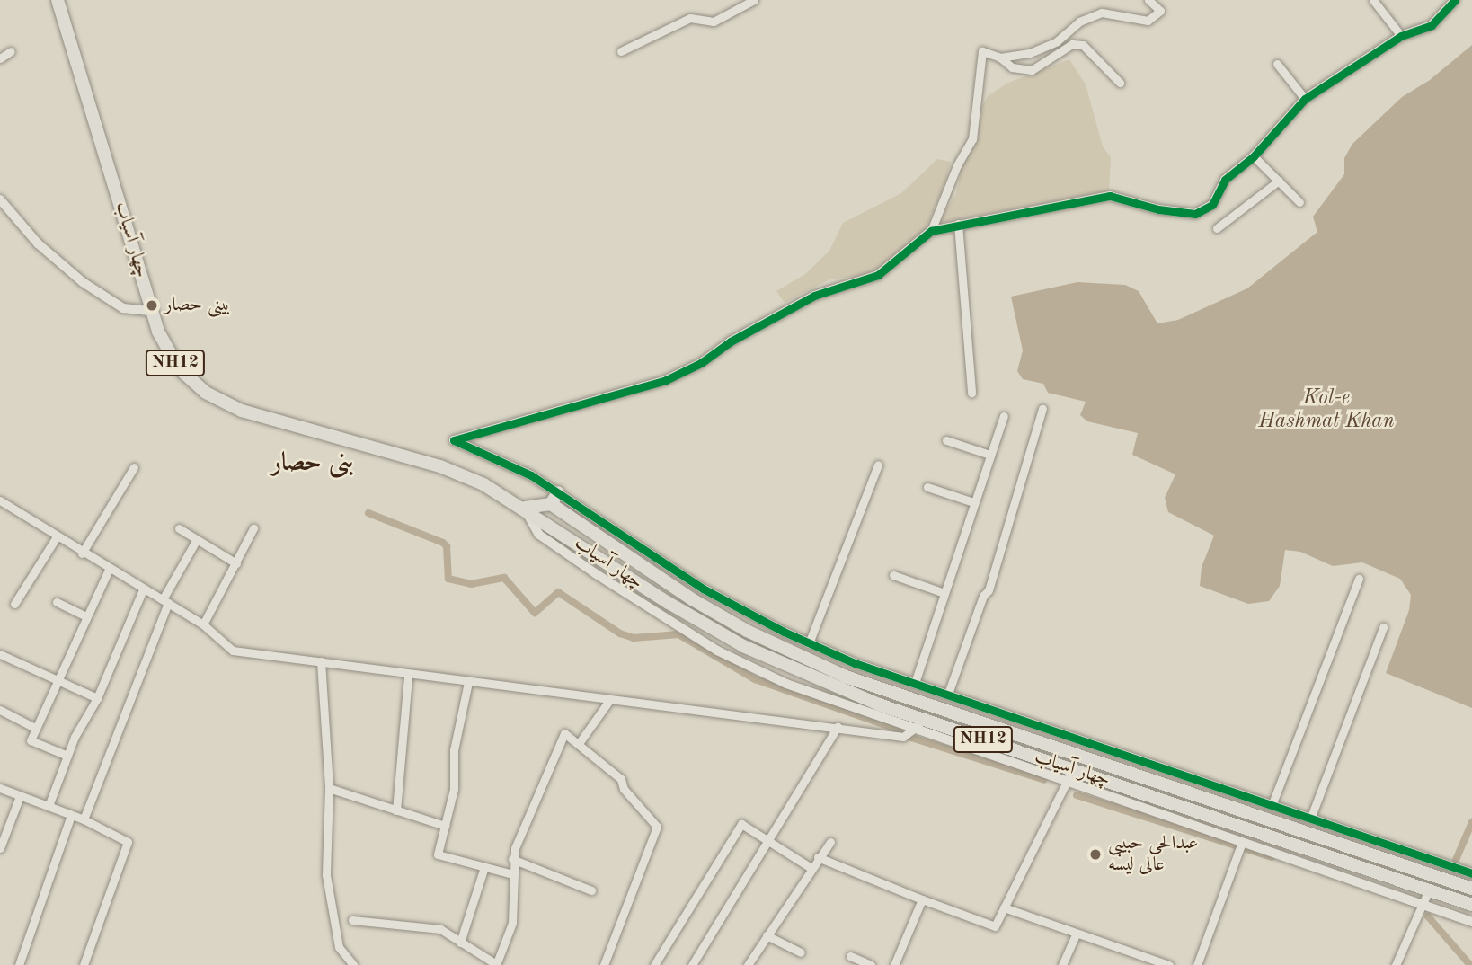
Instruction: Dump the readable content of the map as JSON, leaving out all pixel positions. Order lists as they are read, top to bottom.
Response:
{
  "streets": {
    "highway": ["چهار آسیاب", "NH12"]
  },
  "districts": ["بنی حصار"],
  "water": ["Kol-e Hashmat Khan"],
  "places": ["بینی حصار", "عبدالحی حبیبی عالی لیسه"]
}
